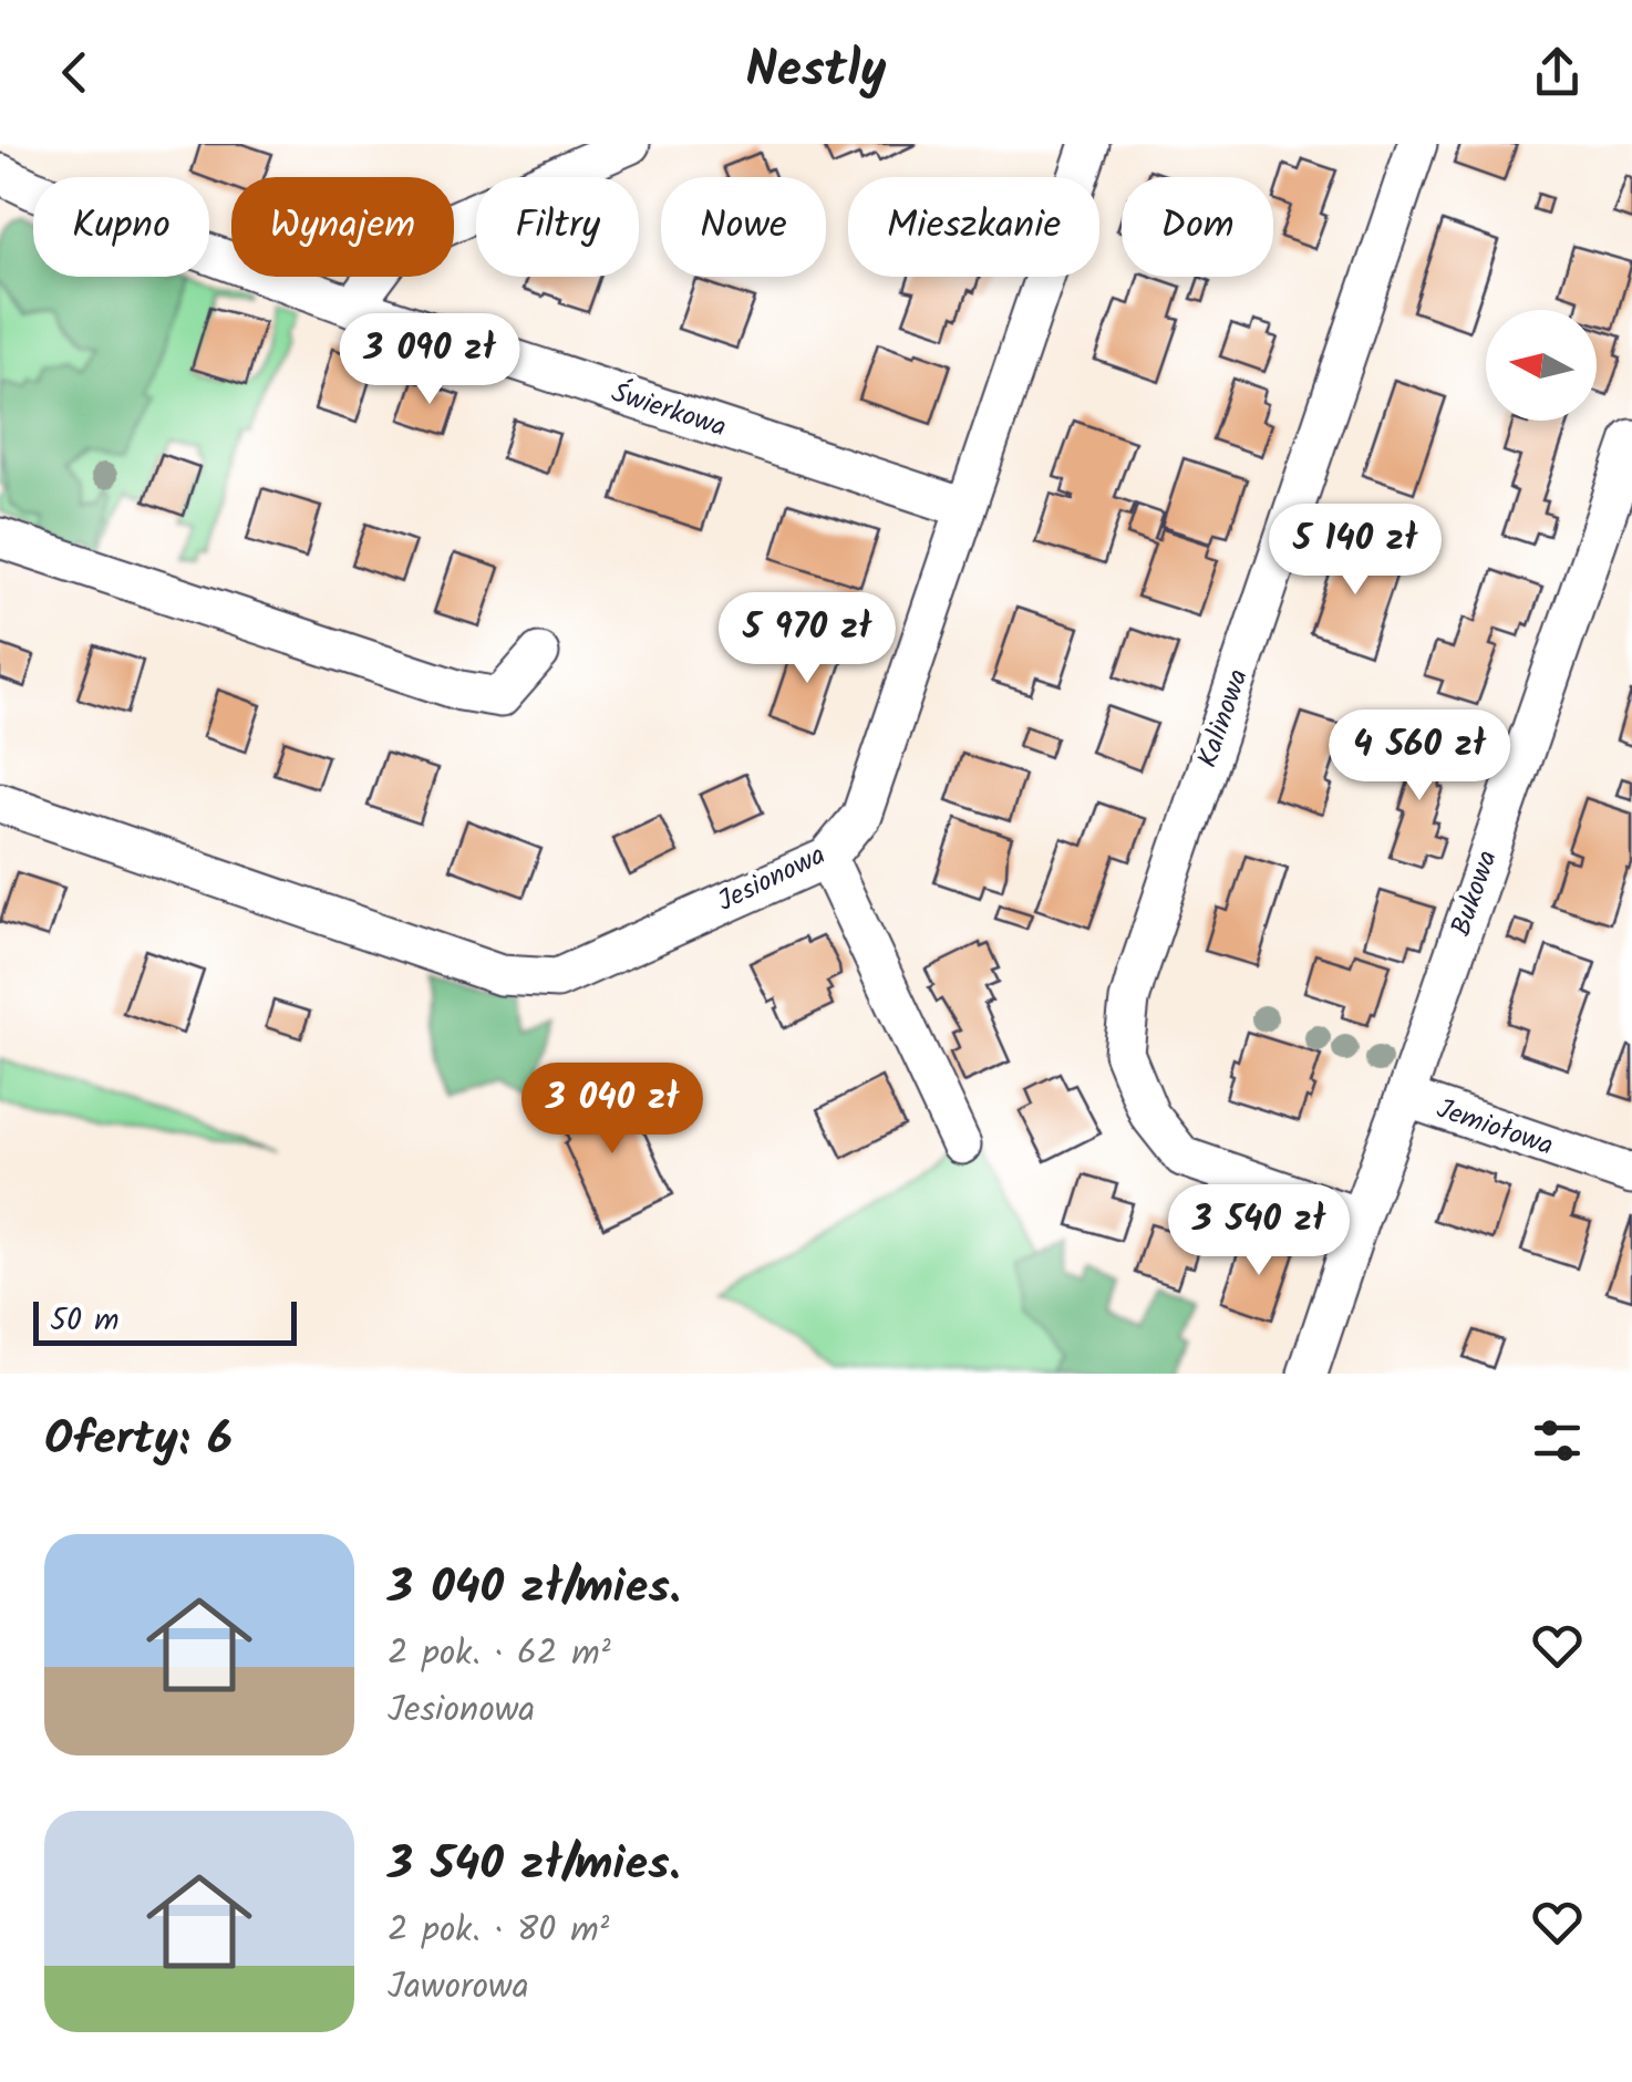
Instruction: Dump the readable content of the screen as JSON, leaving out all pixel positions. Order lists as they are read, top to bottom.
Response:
{
  "streets": {
    "street": [
      "Świerkowa",
      "Kalinowa",
      "Jesionowa",
      "Bukowa",
      "Jemiołowa"
    ]
  },
  "crossings": [
    ["Świerkowa", "Jesionowa"],
    ["Kalinowa", "Jemiołowa"],
    ["Bukowa", "Jemiołowa"]
  ],
  "scale_bar": "50 m",
  "north": "left",
  "page": {
    "header": "Nestly",
    "chip": [
      "Kupno",
      "Wynajem",
      "Filtry",
      "Nowe",
      "Mieszkanie",
      "Dom"
    ],
    "price": [
      "3 090 zł",
      "5 140 zł",
      "5 970 zł",
      "4 560 zł",
      "3 040 zł",
      "3 540 zł"
    ],
    "scale": "50 m",
    "heading": "Oferty: 6",
    "list": [
      {
        "name": "3 040 zł/mies.",
        "note": "2 pok. · 62 m² · Jesionowa"
      },
      {
        "name": "3 540 zł/mies.",
        "note": "2 pok. · 80 m² · Jaworowa"
      }
    ]
  }
}
